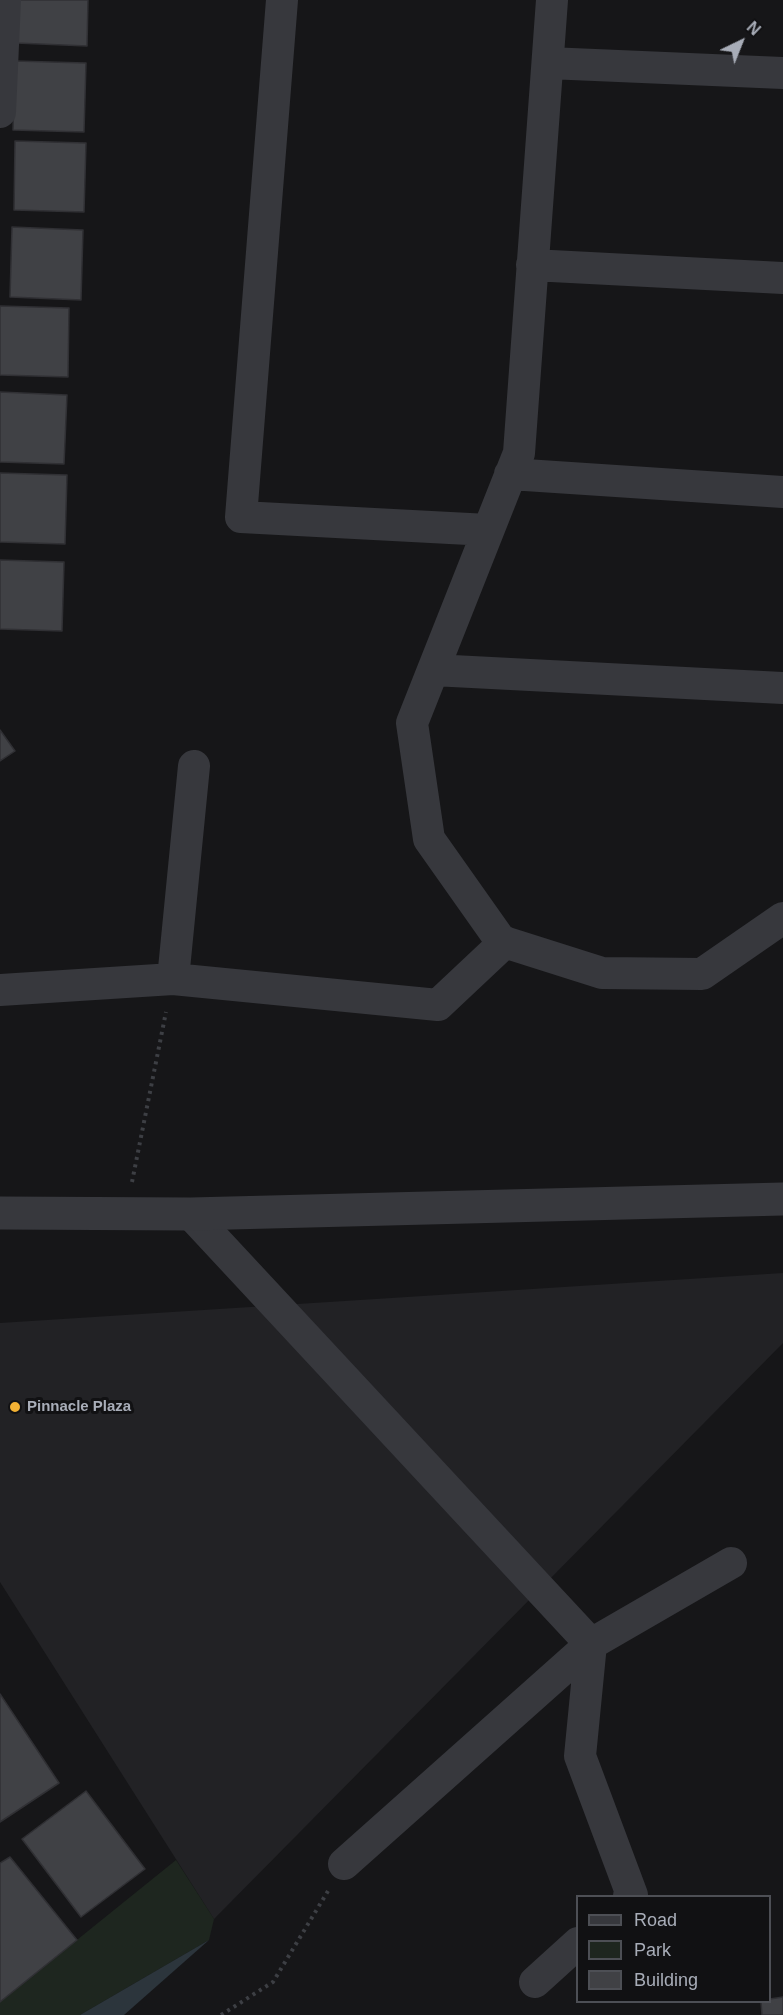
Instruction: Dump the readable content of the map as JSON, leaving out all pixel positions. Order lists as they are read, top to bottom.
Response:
{
  "places": ["Pinnacle Plaza"],
  "legend": ["Road", "Park", "Building"],
  "north": "top right"
}
